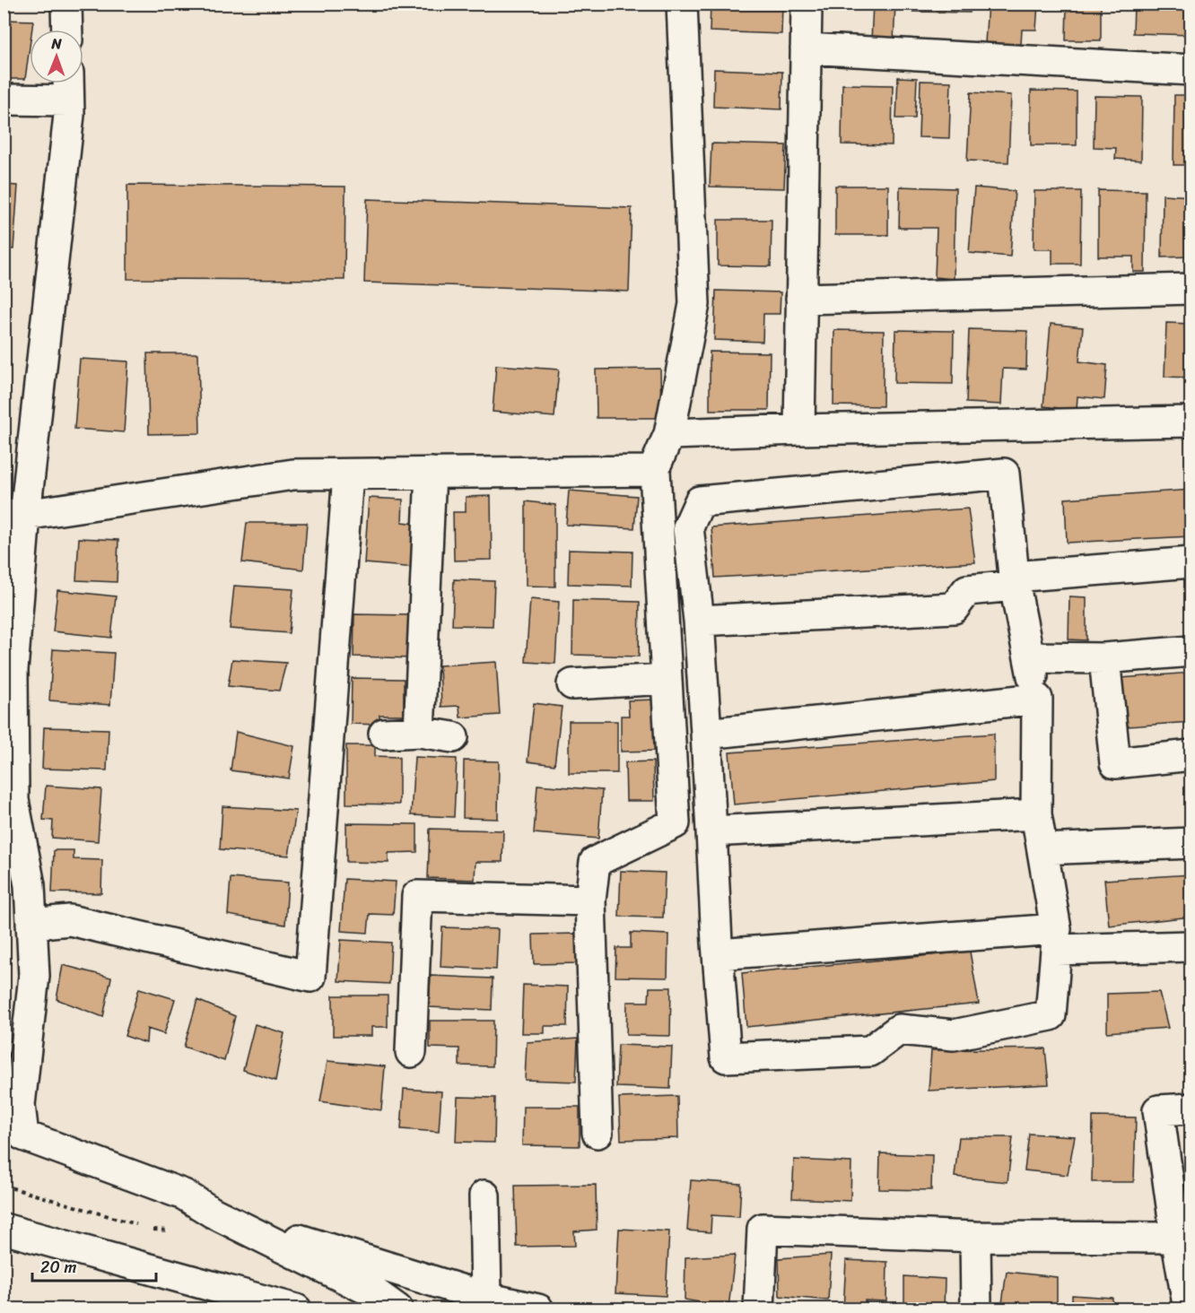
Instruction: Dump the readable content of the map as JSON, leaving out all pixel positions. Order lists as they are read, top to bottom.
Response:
{
  "scale_bar": "20 m",
  "north": "top"
}
